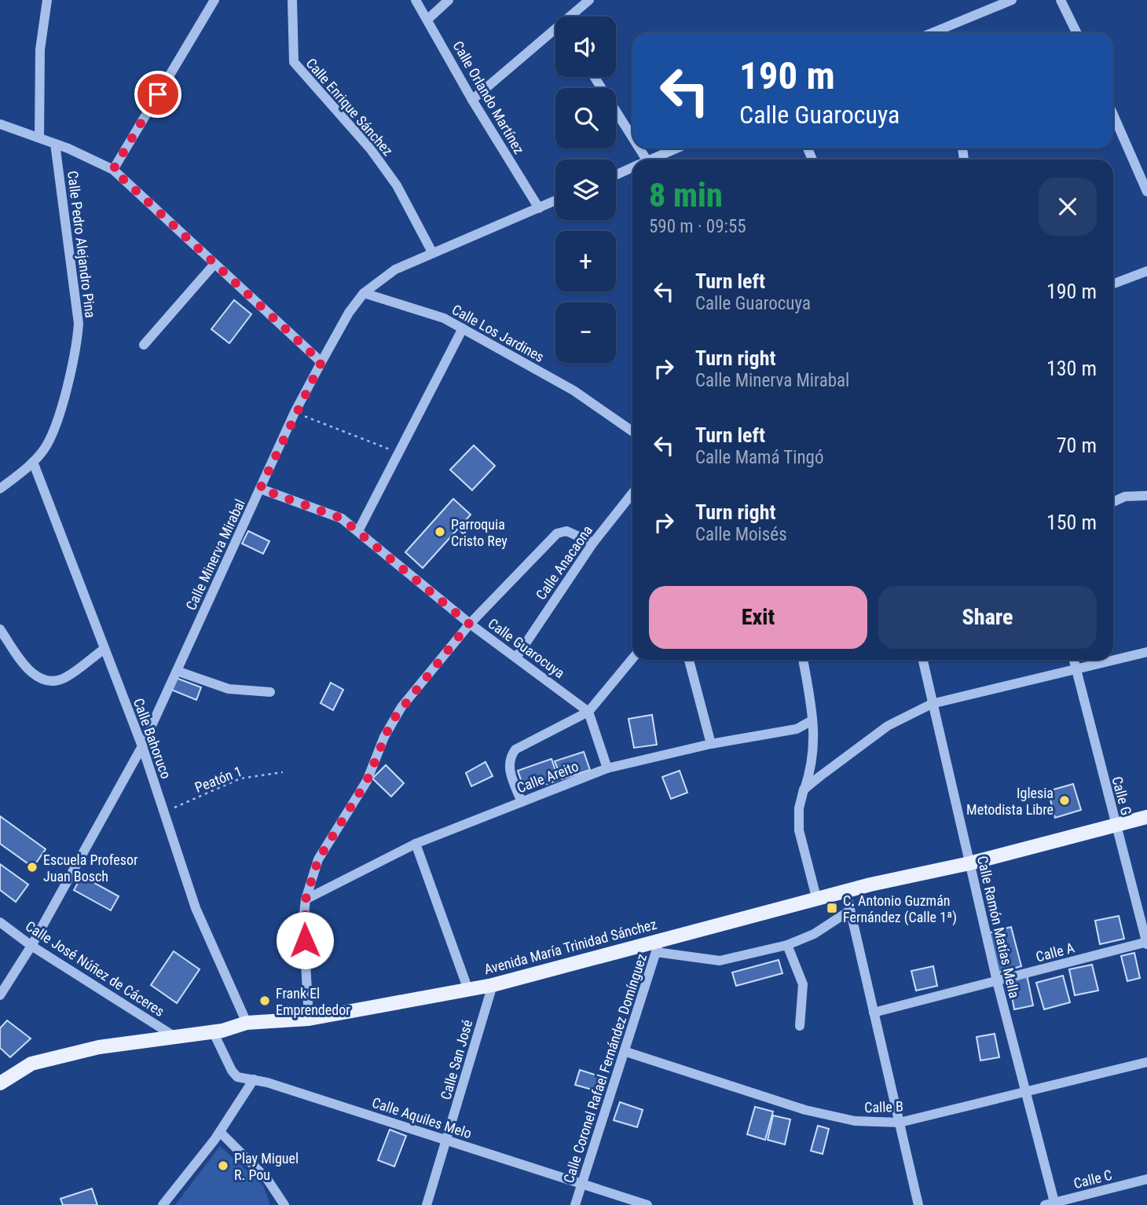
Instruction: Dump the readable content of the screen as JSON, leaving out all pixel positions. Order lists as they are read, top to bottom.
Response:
{
  "streets": {
    "main road": ["Avenida María Trinidad Sánchez"],
    "street": [
      "Calle Orlando Martínez",
      "Calle Enrique Sánchez",
      "Calle Pedro Alejandro Pina",
      "Calle Los Jardines",
      "Calle Minerva Mirabal",
      "Calle Anacaona",
      "Calle Guarocuya",
      "Calle Bahoruco",
      "Calle Areito",
      "Calle G",
      "Calle Ramón Matías Mella",
      "Calle A",
      "Calle José Núñez de Cáceres",
      "Calle San José",
      "Calle Coronel Rafael Fernández Domínguez",
      "Calle B",
      "Calle Aquiles Melo",
      "Calle C"
    ],
    "path": ["Peatón 1"]
  },
  "crossings": [
    ["Calle Orlando Martínez", "Calle Minerva Mirabal"],
    ["Calle Enrique Sánchez", "Calle Minerva Mirabal"],
    ["Calle Pedro Alejandro Pina", "Calle Bahoruco"],
    ["Calle Los Jardines", "Calle Minerva Mirabal"],
    ["Calle Minerva Mirabal", "Calle Guarocuya"],
    ["Calle Minerva Mirabal", "Calle Bahoruco"],
    ["Calle Minerva Mirabal", "Calle José Núñez de Cáceres"],
    ["Calle Anacaona", "Calle Guarocuya"],
    ["Calle Bahoruco", "Peatón 1"],
    ["Calle Bahoruco", "Avenida María Trinidad Sánchez"],
    ["Calle G", "Avenida María Trinidad Sánchez"],
    ["Calle G", "Calle A"],
    ["Calle Ramón Matías Mella", "Avenida María Trinidad Sánchez"],
    ["Calle Ramón Matías Mella", "Calle A"],
    ["Calle Ramón Matías Mella", "Calle B"],
    ["Calle Ramón Matías Mella", "Calle C"],
    ["Avenida María Trinidad Sánchez", "Calle José Núñez de Cáceres"],
    ["Avenida María Trinidad Sánchez", "Calle San José"],
    ["Avenida María Trinidad Sánchez", "Calle Coronel Rafael Fernández Domínguez"],
    ["Avenida María Trinidad Sánchez", "Calle Aquiles Melo"],
    ["Calle San José", "Calle Aquiles Melo"],
    ["Calle Coronel Rafael Fernández Domínguez", "Calle B"],
    ["Calle Coronel Rafael Fernández Domínguez", "Calle Aquiles Melo"]
  ],
  "places": {
    "other": [
      "Parroquia Cristo Rey",
      "Iglesia Metodista Libre",
      "Escuela Profesor Juan Bosch",
      "Frank El Emprendedor",
      "Play Miguel R. Pou"
    ],
    "transit": ["C. Antonio Guzmán Fernández (Calle 1ª)"]
  },
  "page": {
    "map_buttons": ["+", "−"],
    "turn": ["190 m", "Calle Guarocuya"],
    "heading": ["8 min", "590 m · 09:55"],
    "list": [
      {
        "name": "Turn left",
        "note": "Calle Guarocuya",
        "value": "190 m"
      },
      {
        "name": "Turn right",
        "note": "Calle Minerva Mirabal",
        "value": "130 m"
      },
      {
        "name": "Turn left",
        "note": "Calle Mamá Tingó",
        "value": "70 m"
      },
      {
        "name": "Turn right",
        "note": "Calle Moisés",
        "value": "150 m"
      }
    ],
    "buttons": ["Exit", "Share"]
  }
}
